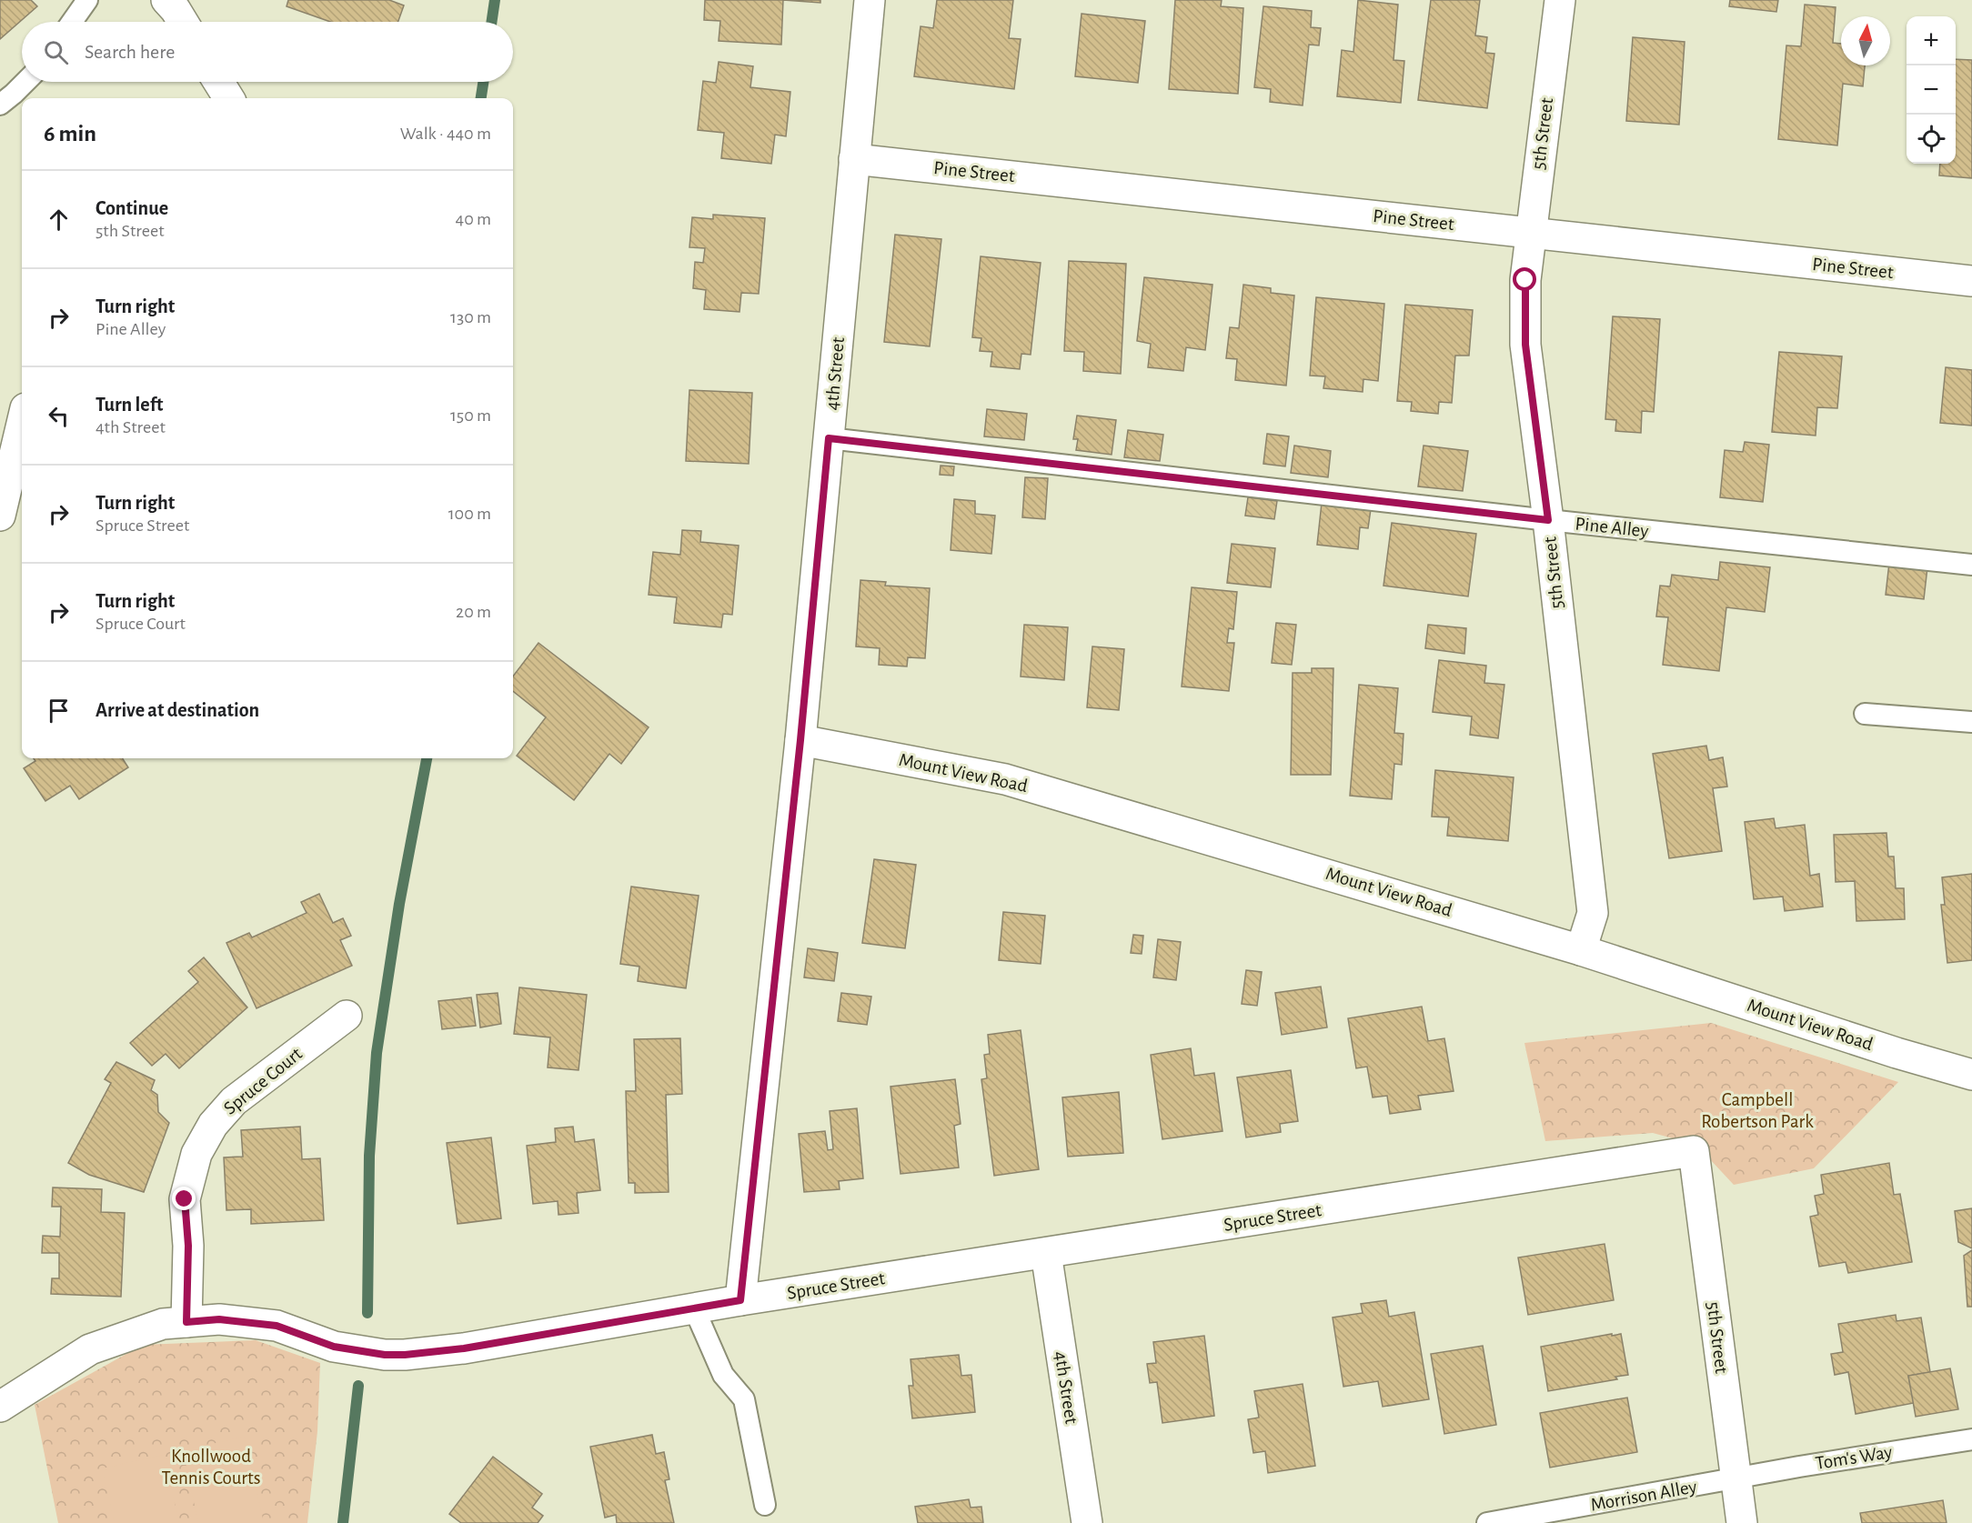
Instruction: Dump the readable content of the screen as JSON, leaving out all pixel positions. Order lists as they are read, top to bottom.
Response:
{
  "streets": {
    "street": [
      "5th Street",
      "Pine Street",
      "4th Street",
      "Mount View Road",
      "Spruce Court",
      "Spruce Street"
    ],
    "lane": ["Pine Alley", "Tom's Way", "Morrison Alley"]
  },
  "crossings": [
    ["5th Street", "Pine Street"],
    ["5th Street", "Pine Alley"],
    ["5th Street", "Mount View Road"],
    ["5th Street", "Spruce Street"],
    ["5th Street", "Tom's Way"],
    ["5th Street", "Morrison Alley"],
    ["Pine Street", "4th Street"],
    ["4th Street", "Pine Alley"],
    ["4th Street", "Mount View Road"],
    ["4th Street", "Spruce Street"],
    ["Spruce Court", "Spruce Street"],
    ["Tom's Way", "Morrison Alley"]
  ],
  "parks": ["Campbell Robertson Park", "Knollwood Tennis Courts"],
  "north": "top",
  "page": {
    "map_buttons": ["+", "−"],
    "search": "Search here",
    "heading": ["6 min", "Walk · 440 m"],
    "list": [
      ["Continue", "5th Street", "40 m"],
      ["Turn right", "Pine Alley", "130 m"],
      ["Turn left", "4th Street", "150 m"],
      ["Turn right", "Spruce Street", "100 m"],
      ["Turn right", "Spruce Court", "20 m"],
      "Arrive at destination"
    ]
  }
}
